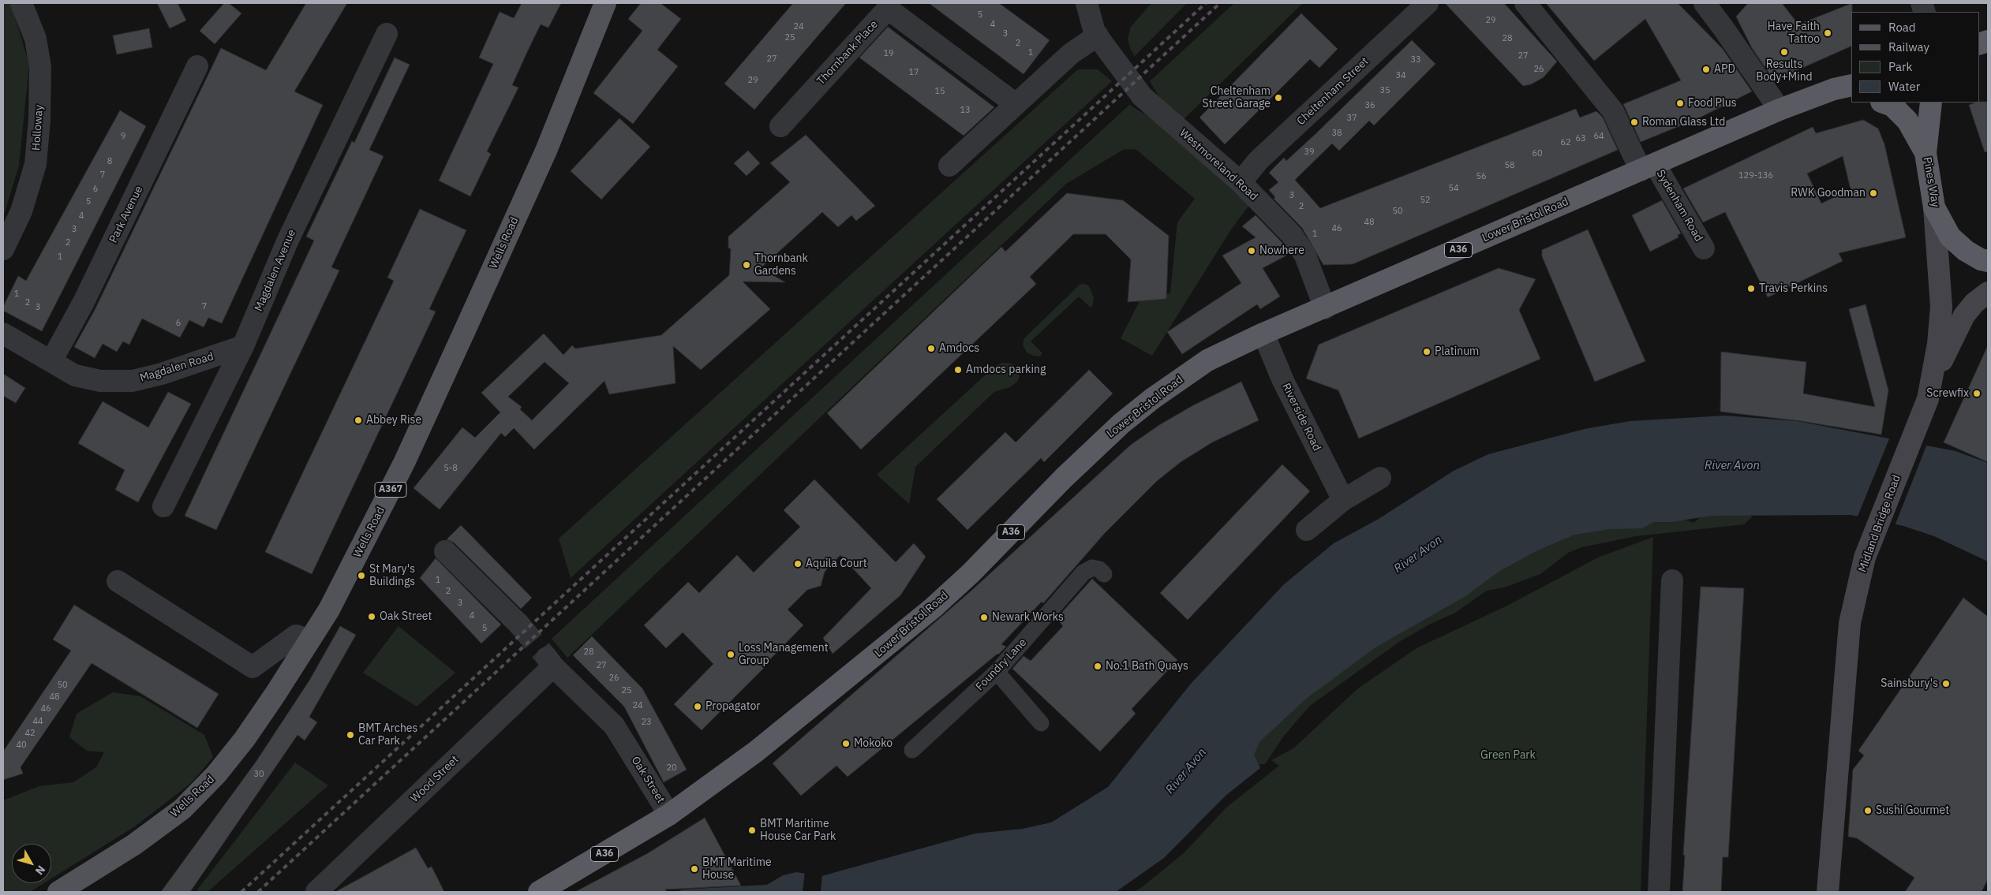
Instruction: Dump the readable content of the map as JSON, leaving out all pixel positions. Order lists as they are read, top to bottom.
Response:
{
  "streets": {
    "highway": ["Pines Way", "Lower Bristol Road", "A36"],
    "main road": ["Wells Road", "A367", "Midland Bridge Road"],
    "street": [
      "Thornbank Place",
      "Cheltenham Street",
      "Holloway",
      "Westmoreland Road",
      "Sydenham Road",
      "Park Avenue",
      "Magdalen Avenue",
      "Magdalen Road",
      "Riverside Road",
      "Foundry Lane",
      "Wood Street",
      "Oak Street"
    ]
  },
  "crossings": [
    ["Cheltenham Street", "Westmoreland Road"],
    ["Westmoreland Road", "Lower Bristol Road"],
    ["Pines Way", "Midland Bridge Road"],
    ["Sydenham Road", "Lower Bristol Road"],
    ["Park Avenue", "Magdalen Road"],
    ["Lower Bristol Road", "Riverside Road"],
    ["Lower Bristol Road", "Oak Street"],
    ["Magdalen Avenue", "Magdalen Road"],
    ["Wood Street", "Oak Street"]
  ],
  "water": ["River Avon"],
  "parks": ["Green Park"],
  "places": [
    "Have Faith Tattoo",
    "Results Body+Mind",
    "APD",
    "Cheltenham Street Garage",
    "Food Plus",
    "Roman Glass Ltd",
    "RWK Goodman",
    "Nowhere",
    "Thornbank Gardens",
    "Travis Perkins",
    "Amdocs",
    "Platinum",
    "Amdocs parking",
    "Screwfix",
    "Abbey Rise",
    "Aquila Court",
    "St Mary's Buildings",
    "Oak Street",
    "Newark Works",
    "Loss Management Group",
    "No.1 Bath Quays",
    "Sainsbury's",
    "Propagator",
    "BMT Arches Car Park",
    "Mokoko",
    "Sushi Gourmet",
    "BMT Maritime House Car Park",
    "BMT Maritime House"
  ],
  "house_numbers": [
    "5",
    "29",
    "4",
    "24",
    "3",
    "25",
    "28",
    "2",
    "1",
    "19",
    "27",
    "27",
    "33",
    "26",
    "17",
    "34",
    "29",
    "35",
    "15",
    "36",
    "13",
    "37",
    "38",
    "9",
    "64",
    "63",
    "62",
    "39",
    "60",
    "8",
    "58",
    "7",
    "129-136",
    "56",
    "54",
    "6",
    "3",
    "52",
    "5",
    "2",
    "50",
    "4",
    "48",
    "46",
    "3",
    "1",
    "2",
    "1",
    "1",
    "2",
    "7",
    "3",
    "6",
    "5-8",
    "1",
    "2",
    "3",
    "4",
    "5",
    "28",
    "27",
    "26",
    "50",
    "25",
    "48",
    "24",
    "46",
    "44",
    "23",
    "42",
    "40",
    "20",
    "30"
  ],
  "legend": [
    "Road",
    "Railway",
    "Park",
    "Water"
  ],
  "north": "bottom right"
}
